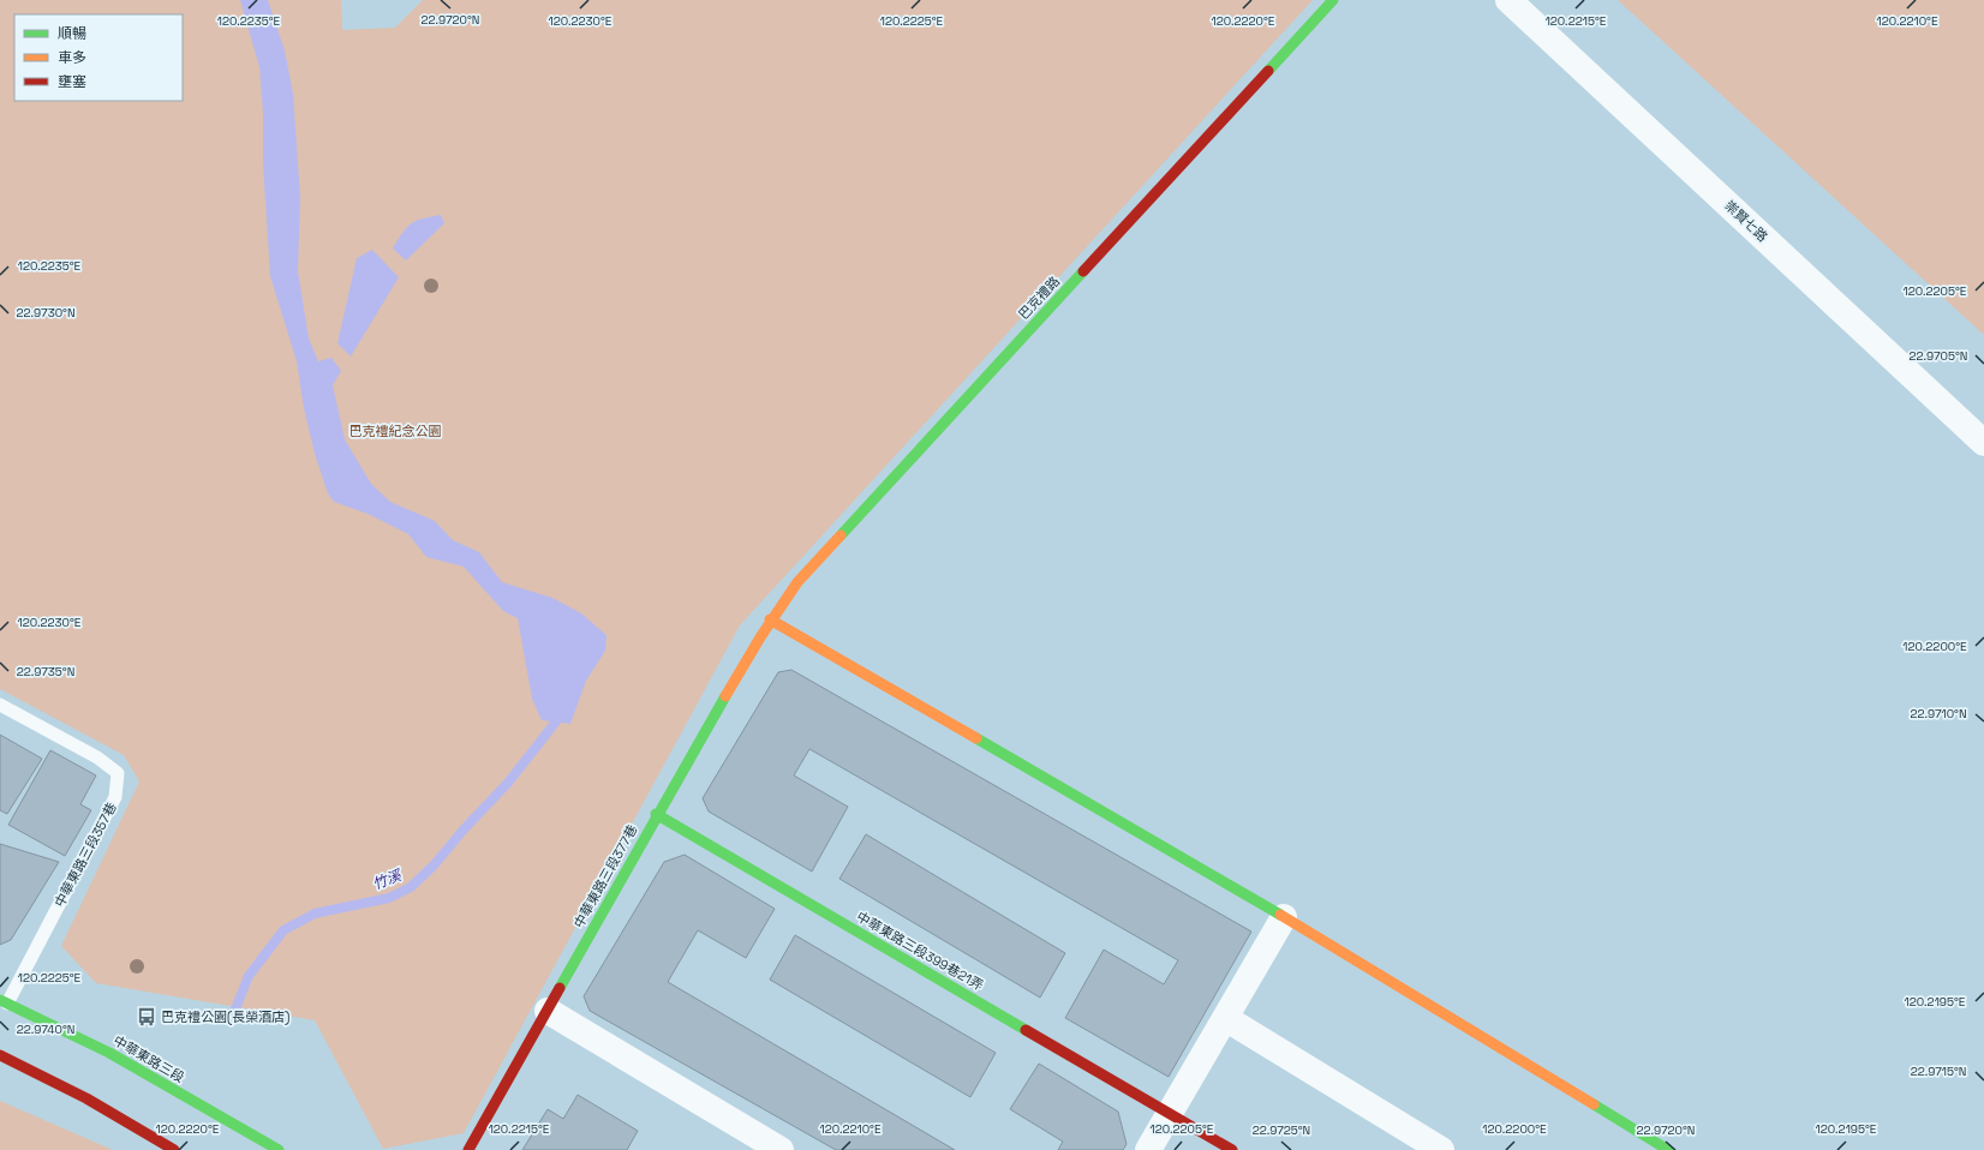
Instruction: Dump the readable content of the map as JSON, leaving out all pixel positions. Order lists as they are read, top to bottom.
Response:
{
  "streets": {
    "street": [
      "崇賢七路",
      "巴克禮路",
      "中華東路三段377巷",
      "中華東路三段399巷21弄",
      "中華東路三段"
    ],
    "lane": ["中華東路三段357巷"]
  },
  "crossings": [
    ["巴克禮路", "中華東路三段377巷"],
    ["中華東路三段357巷", "中華東路三段"],
    ["中華東路三段377巷", "中華東路三段399巷21弄"]
  ],
  "water": ["竹溪"],
  "parks": ["巴克禮紀念公園"],
  "places": {
    "bus stop": ["巴克禮公園(長榮酒店)"]
  },
  "legend": ["順暢", "車多", "壅塞"],
  "coordinates": [
    "22.9720°N",
    "120.2235°E",
    "120.2230°E",
    "120.2225°E",
    "120.2220°E",
    "120.2215°E",
    "120.2210°E",
    "120.2205°E",
    "22.9730°N",
    "22.9705°N",
    "120.2200°E",
    "22.9735°N",
    "22.9710°N",
    "120.2195°E",
    "22.9740°N",
    "22.9715°N",
    "22.9725°N"
  ]
}
